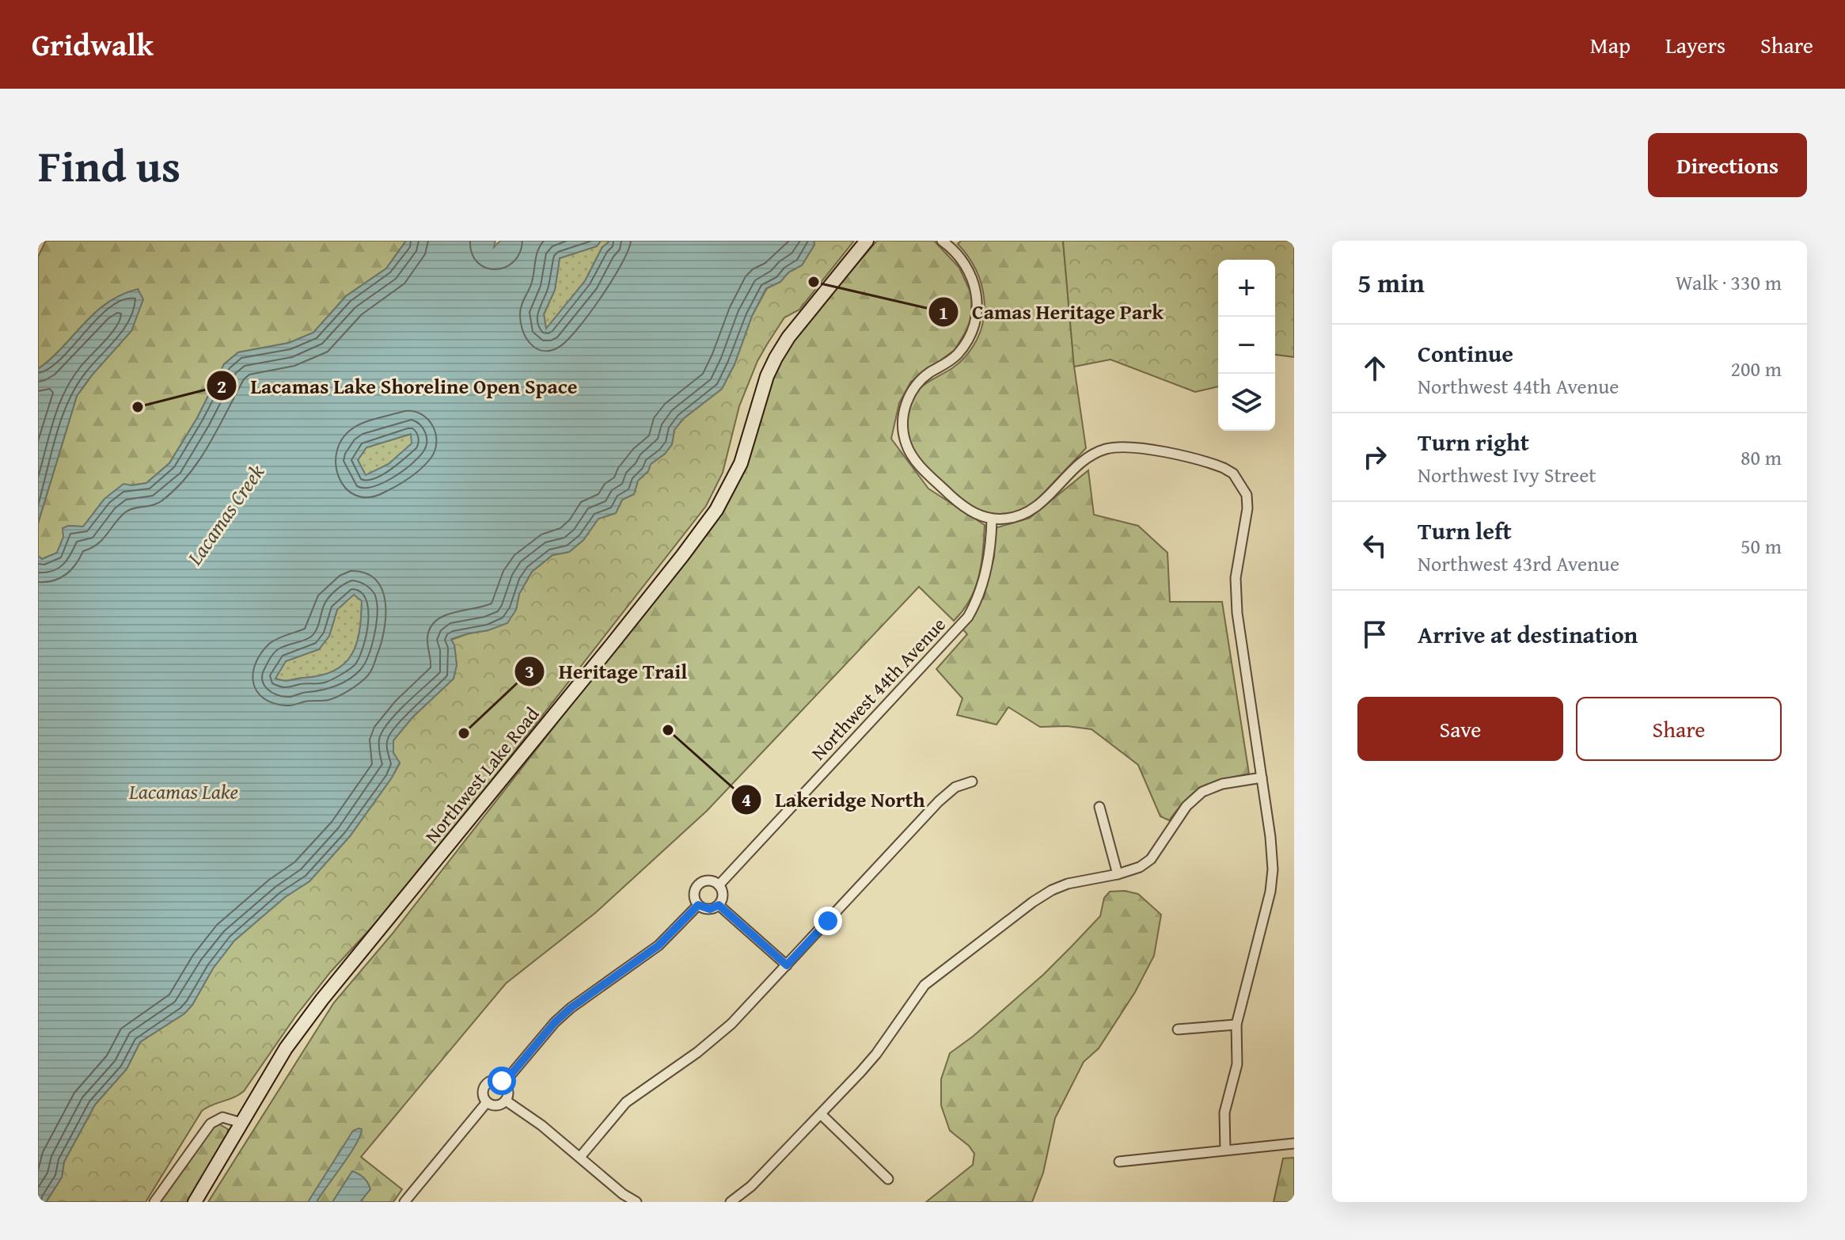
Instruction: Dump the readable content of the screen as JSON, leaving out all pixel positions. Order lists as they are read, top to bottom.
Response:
{
  "streets": {
    "main road": ["Northwest Lake Road"],
    "street": ["Northwest 44th Avenue"]
  },
  "water": ["Lacamas Creek", "Lacamas Lake"],
  "places": [
    "Camas Heritage Park",
    "Lacamas Lake Shoreline Open Space",
    "Lakeridge North",
    "Heritage Trail"
  ],
  "page": {
    "header": "Gridwalk",
    "nav": ["Map", "Layers", "Share"],
    "title": "Find us",
    "buttons": [
      "Directions",
      ["Save", "Share"]
    ],
    "heading": ["5 min", "Walk · 330 m"],
    "map_buttons": ["+", "−"],
    "list": [
      ["Continue", "Northwest 44th Avenue", "200 m"],
      ["Turn right", "Northwest Ivy Street", "80 m"],
      ["Turn left", "Northwest 43rd Avenue", "50 m"],
      "Arrive at destination"
    ]
  }
}
